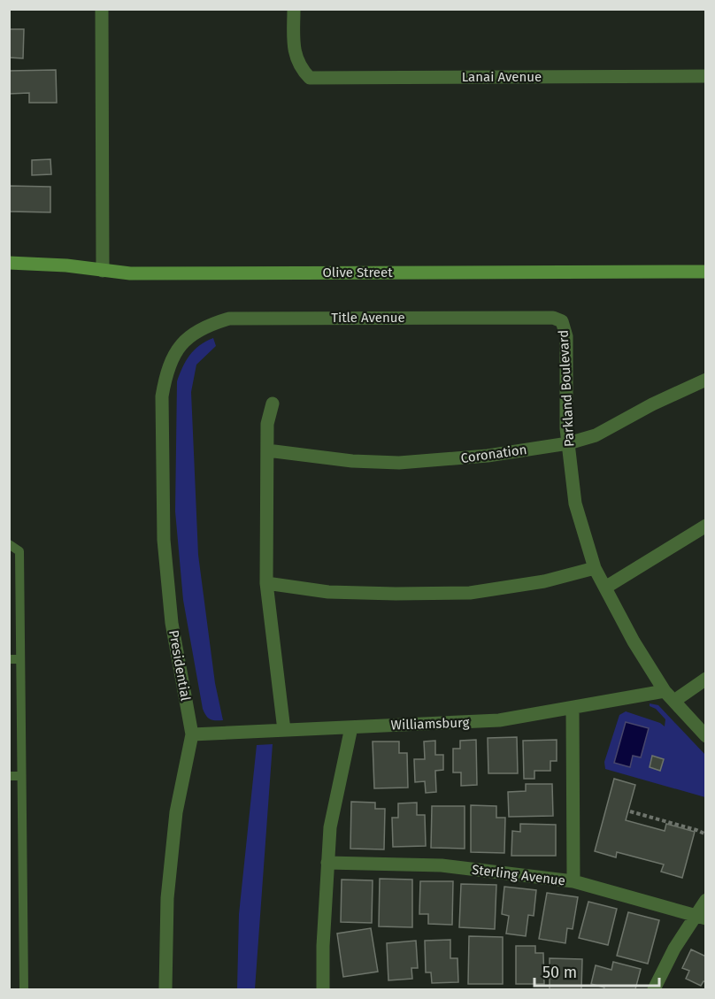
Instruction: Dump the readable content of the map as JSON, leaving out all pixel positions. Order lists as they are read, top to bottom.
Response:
{
  "streets": {
    "street": [
      "Lanai Avenue",
      "Olive Street",
      "Title Avenue",
      "Parkland Boulevard",
      "Coronation",
      "Presidential",
      "Williamsburg",
      "Sterling Avenue"
    ]
  },
  "crossings": [
    ["Title Avenue", "Parkland Boulevard"],
    ["Title Avenue", "Presidential"],
    ["Parkland Boulevard", "Coronation"],
    ["Parkland Boulevard", "Williamsburg"],
    ["Presidential", "Williamsburg"]
  ],
  "scale_bar": "50 m"
}
